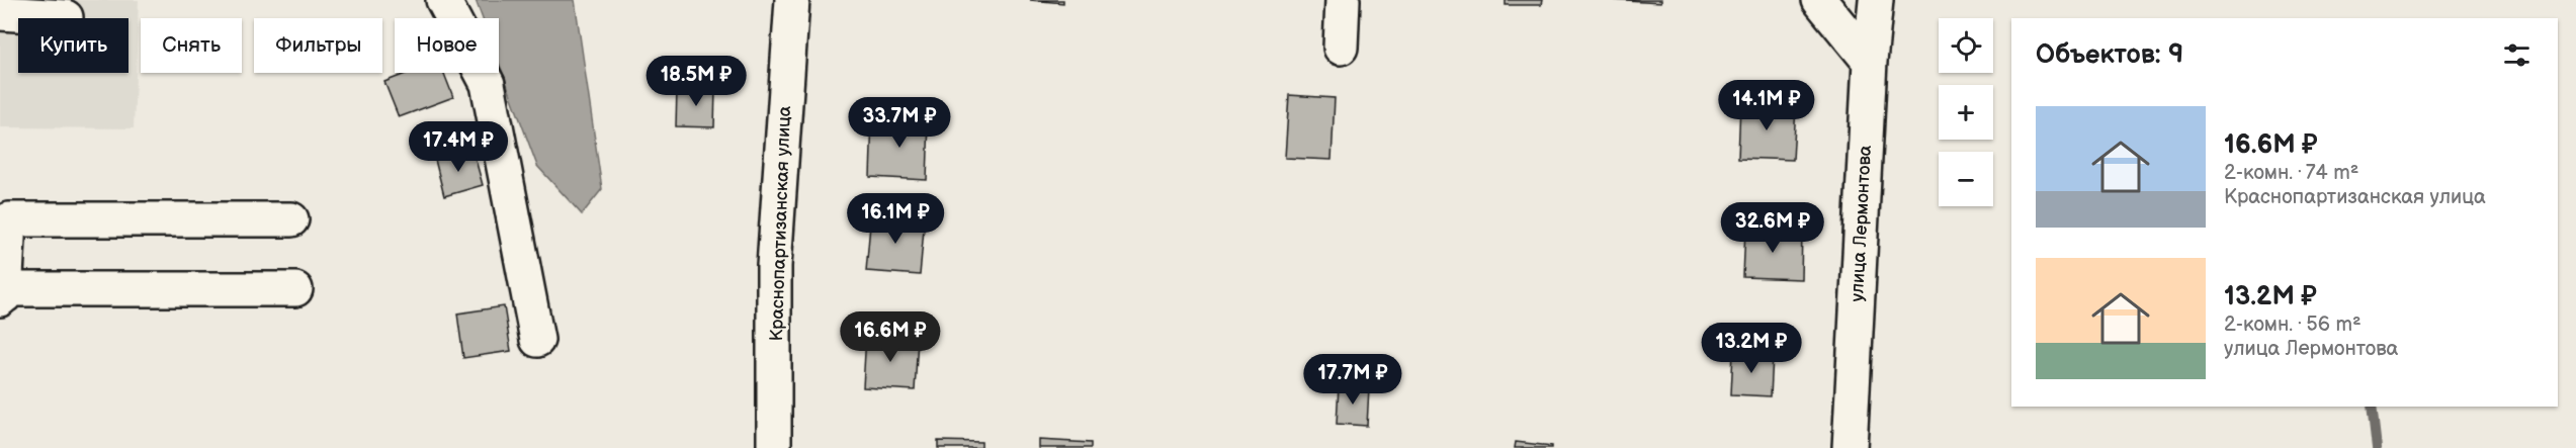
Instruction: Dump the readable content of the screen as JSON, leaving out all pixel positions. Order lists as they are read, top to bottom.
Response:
{
  "streets": {
    "street": ["Краснопартизанская улица", "улица Лермонтова"]
  },
  "page": {
    "map_buttons": ["+", "−"],
    "chip": [
      "Купить",
      "Снять",
      "Фильтры",
      "Новое"
    ],
    "heading": "Объектов: 9",
    "price": [
      "18.5M ₽",
      "14.1M ₽",
      "33.7M ₽",
      "17.4M ₽",
      "16.1M ₽",
      "32.6M ₽",
      "16.6M ₽",
      "13.2M ₽",
      "17.7M ₽"
    ],
    "list": [
      {
        "name": "16.6M ₽",
        "note": "2-комн. · 74 m² · Краснопартизанская улица"
      },
      {
        "name": "13.2M ₽",
        "note": "2-комн. · 56 m² · улица Лермонтова"
      }
    ]
  }
}
